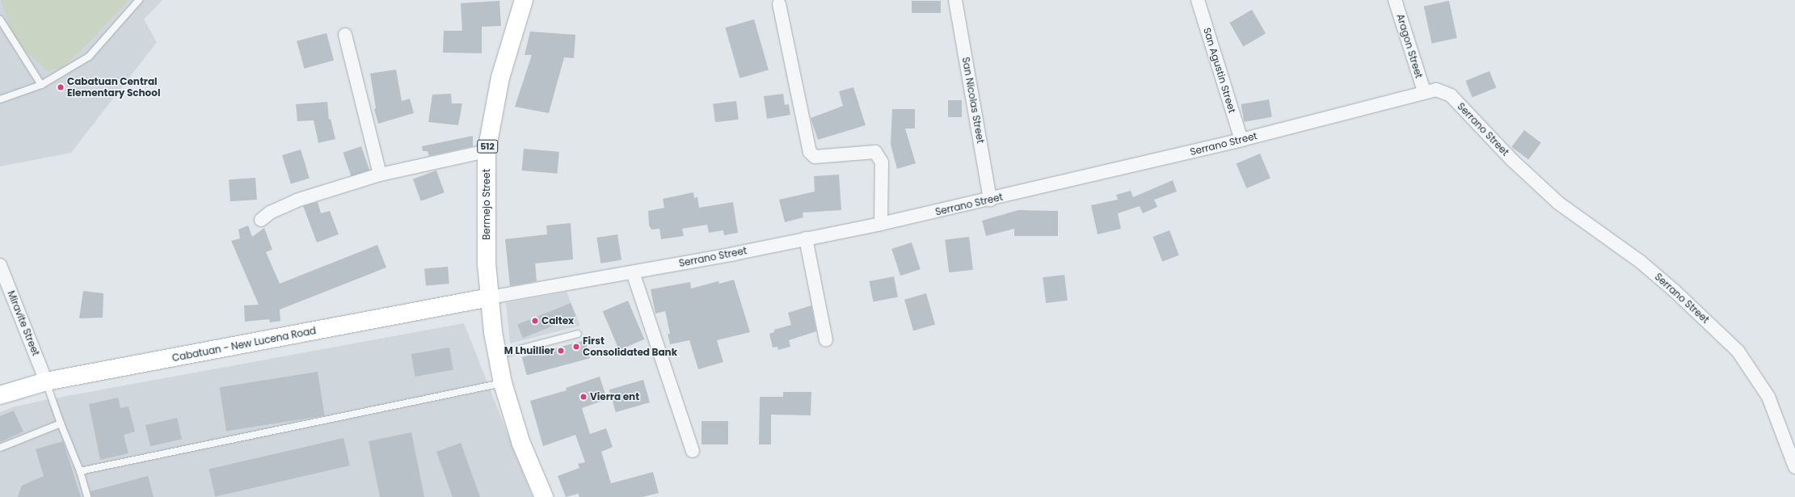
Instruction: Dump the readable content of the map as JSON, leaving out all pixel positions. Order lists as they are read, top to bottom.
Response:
{
  "streets": {
    "main road": ["512", "Bermejo Street", "Cabatuan - New Lucena Road"],
    "street": [
      "Aragon Street",
      "San Agustin Street",
      "San Nicolas Street",
      "Serrano Street",
      "Miravite Street"
    ]
  },
  "crossings": [
    ["Aragon Street", "Serrano Street"],
    ["San Agustin Street", "Serrano Street"],
    ["San Nicolas Street", "Serrano Street"],
    ["Serrano Street", "512"],
    ["Serrano Street", "Bermejo Street"],
    ["Serrano Street", "Cabatuan - New Lucena Road"],
    ["512", "Bermejo Street"],
    ["512", "Cabatuan - New Lucena Road"],
    ["Bermejo Street", "Cabatuan - New Lucena Road"],
    ["Miravite Street", "Cabatuan - New Lucena Road"]
  ],
  "places": [
    "Cabatuan Central Elementary School",
    "Caltex",
    "First Consolidated Bank",
    "M Lhuillier",
    "Vierra ent"
  ]
}
